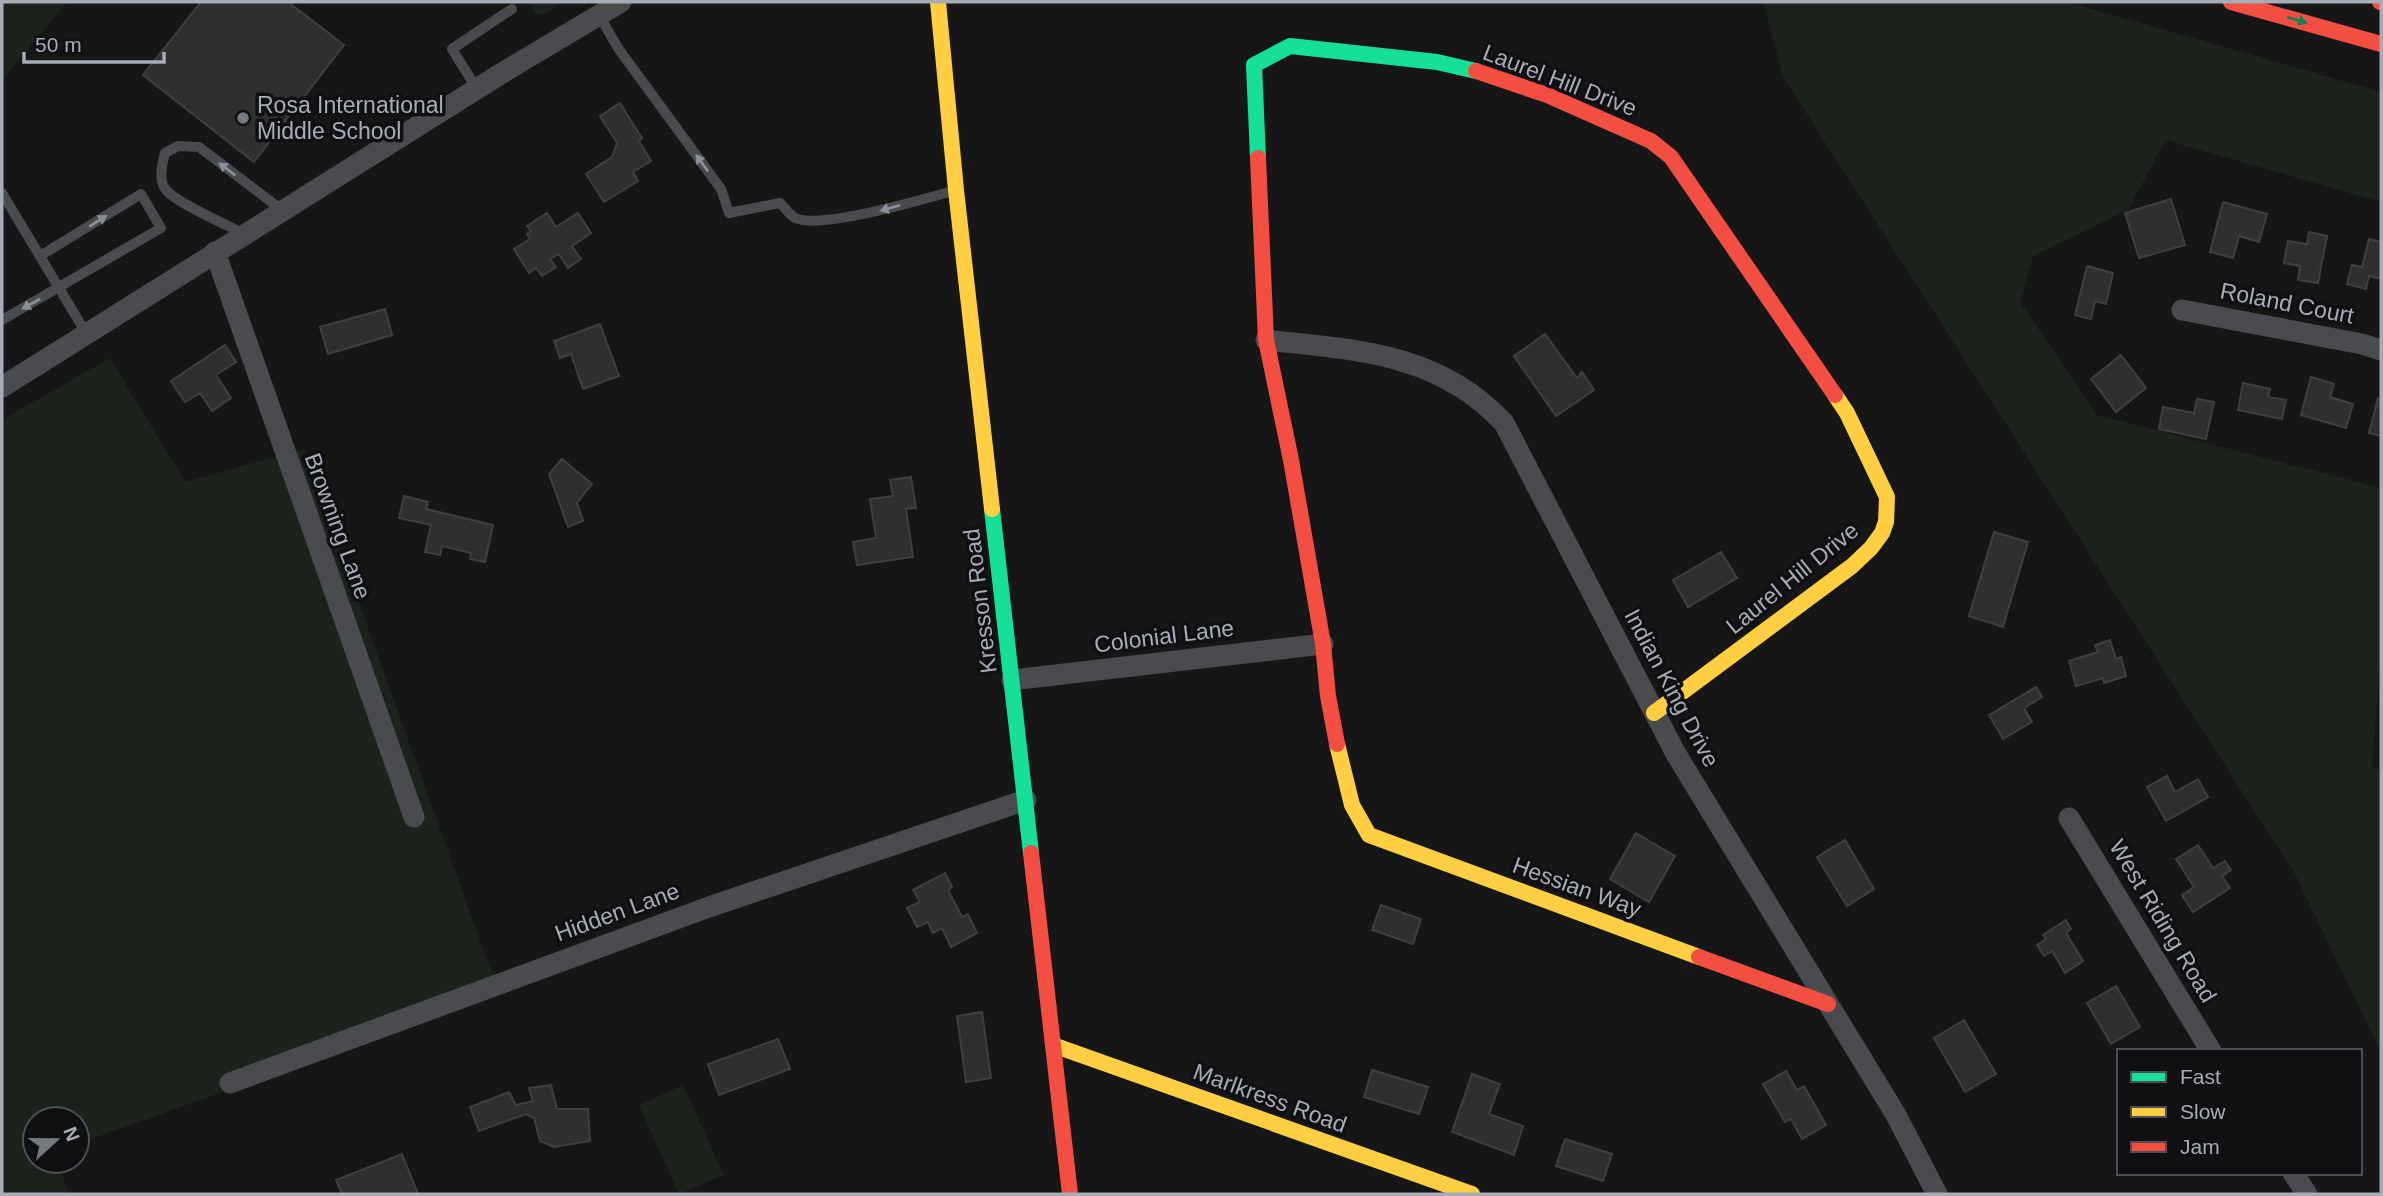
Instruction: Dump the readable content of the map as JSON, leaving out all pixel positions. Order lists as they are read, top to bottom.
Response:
{
  "streets": {
    "main road": [
      "Laurel Hill Drive",
      "Kresson Road",
      "Hessian Way",
      "Marlkress Road"
    ],
    "street": [
      "Roland Court",
      "Browning Lane",
      "Colonial Lane",
      "Indian King Drive",
      "Hidden Lane",
      "West Riding Road"
    ]
  },
  "crossings": [
    ["Laurel Hill Drive", "Colonial Lane"],
    ["Laurel Hill Drive", "Indian King Drive"],
    ["Laurel Hill Drive", "Hessian Way"],
    ["Kresson Road", "Colonial Lane"],
    ["Kresson Road", "Hidden Lane"],
    ["Kresson Road", "Marlkress Road"],
    ["Indian King Drive", "Hessian Way"]
  ],
  "places": ["Rosa International Middle School"],
  "legend": ["Fast", "Slow", "Jam"],
  "scale_bar": "50 m",
  "north": "right"
}
